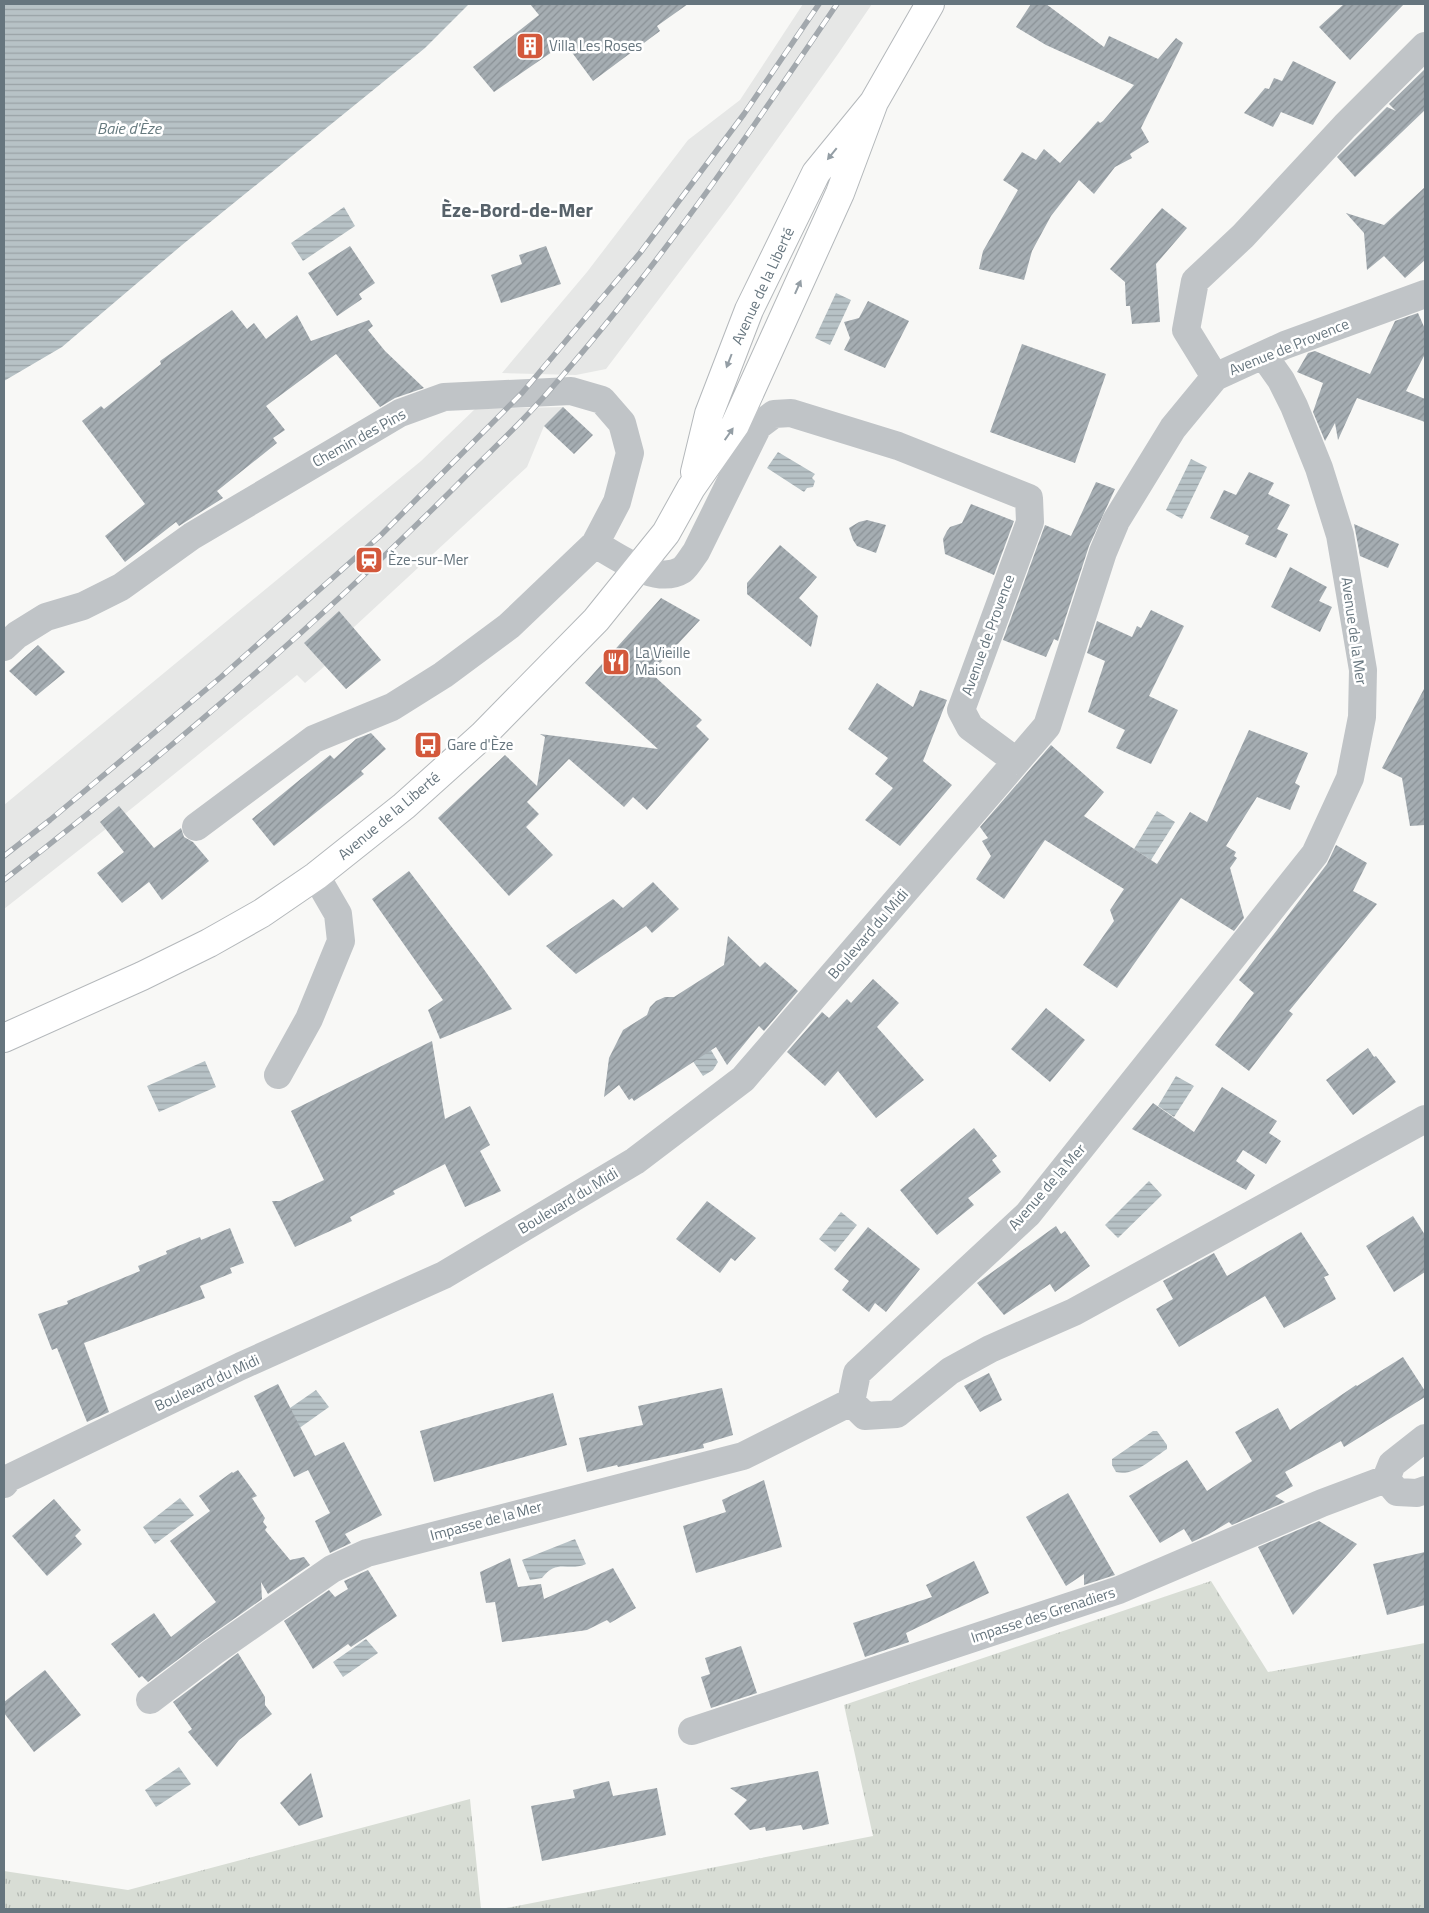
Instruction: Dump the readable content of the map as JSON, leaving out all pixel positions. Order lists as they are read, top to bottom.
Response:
{
  "streets": {
    "main road": ["Avenue de la Liberté"],
    "street": [
      "Avenue de Provence",
      "Chemin des Pins",
      "Avenue de la Mer",
      "Boulevard du Midi",
      "Impasse de la Mer",
      "Impasse des Grenadiers"
    ]
  },
  "crossings": [
    ["Avenue de la Liberté", "Avenue de Provence"],
    ["Avenue de Provence", "Avenue de la Mer"],
    ["Avenue de Provence", "Boulevard du Midi"],
    ["Avenue de la Mer", "Impasse de la Mer"]
  ],
  "districts": ["Èze-Bord-de-Mer"],
  "water": ["Baie d'Èze"],
  "places": {
    "building": ["Villa Les Roses"],
    "station": ["Èze-sur-Mer"],
    "restaurant": ["La Vieille Maison"],
    "bus stop": ["Gare d'Èze"]
  }
}
